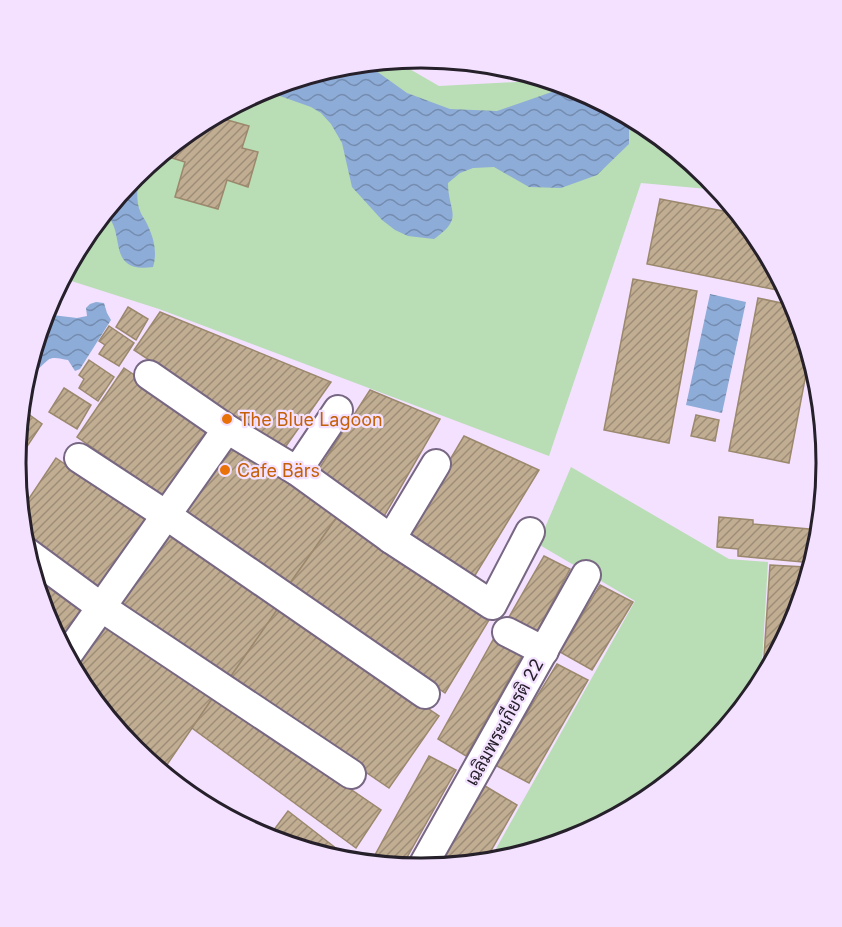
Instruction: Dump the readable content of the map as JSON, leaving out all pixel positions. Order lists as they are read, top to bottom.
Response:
{
  "streets": {
    "street": ["เฉลิมพระเกียรติ 22"]
  },
  "places": ["The Blue Lagoon", "Cafe Bärs"]
}
